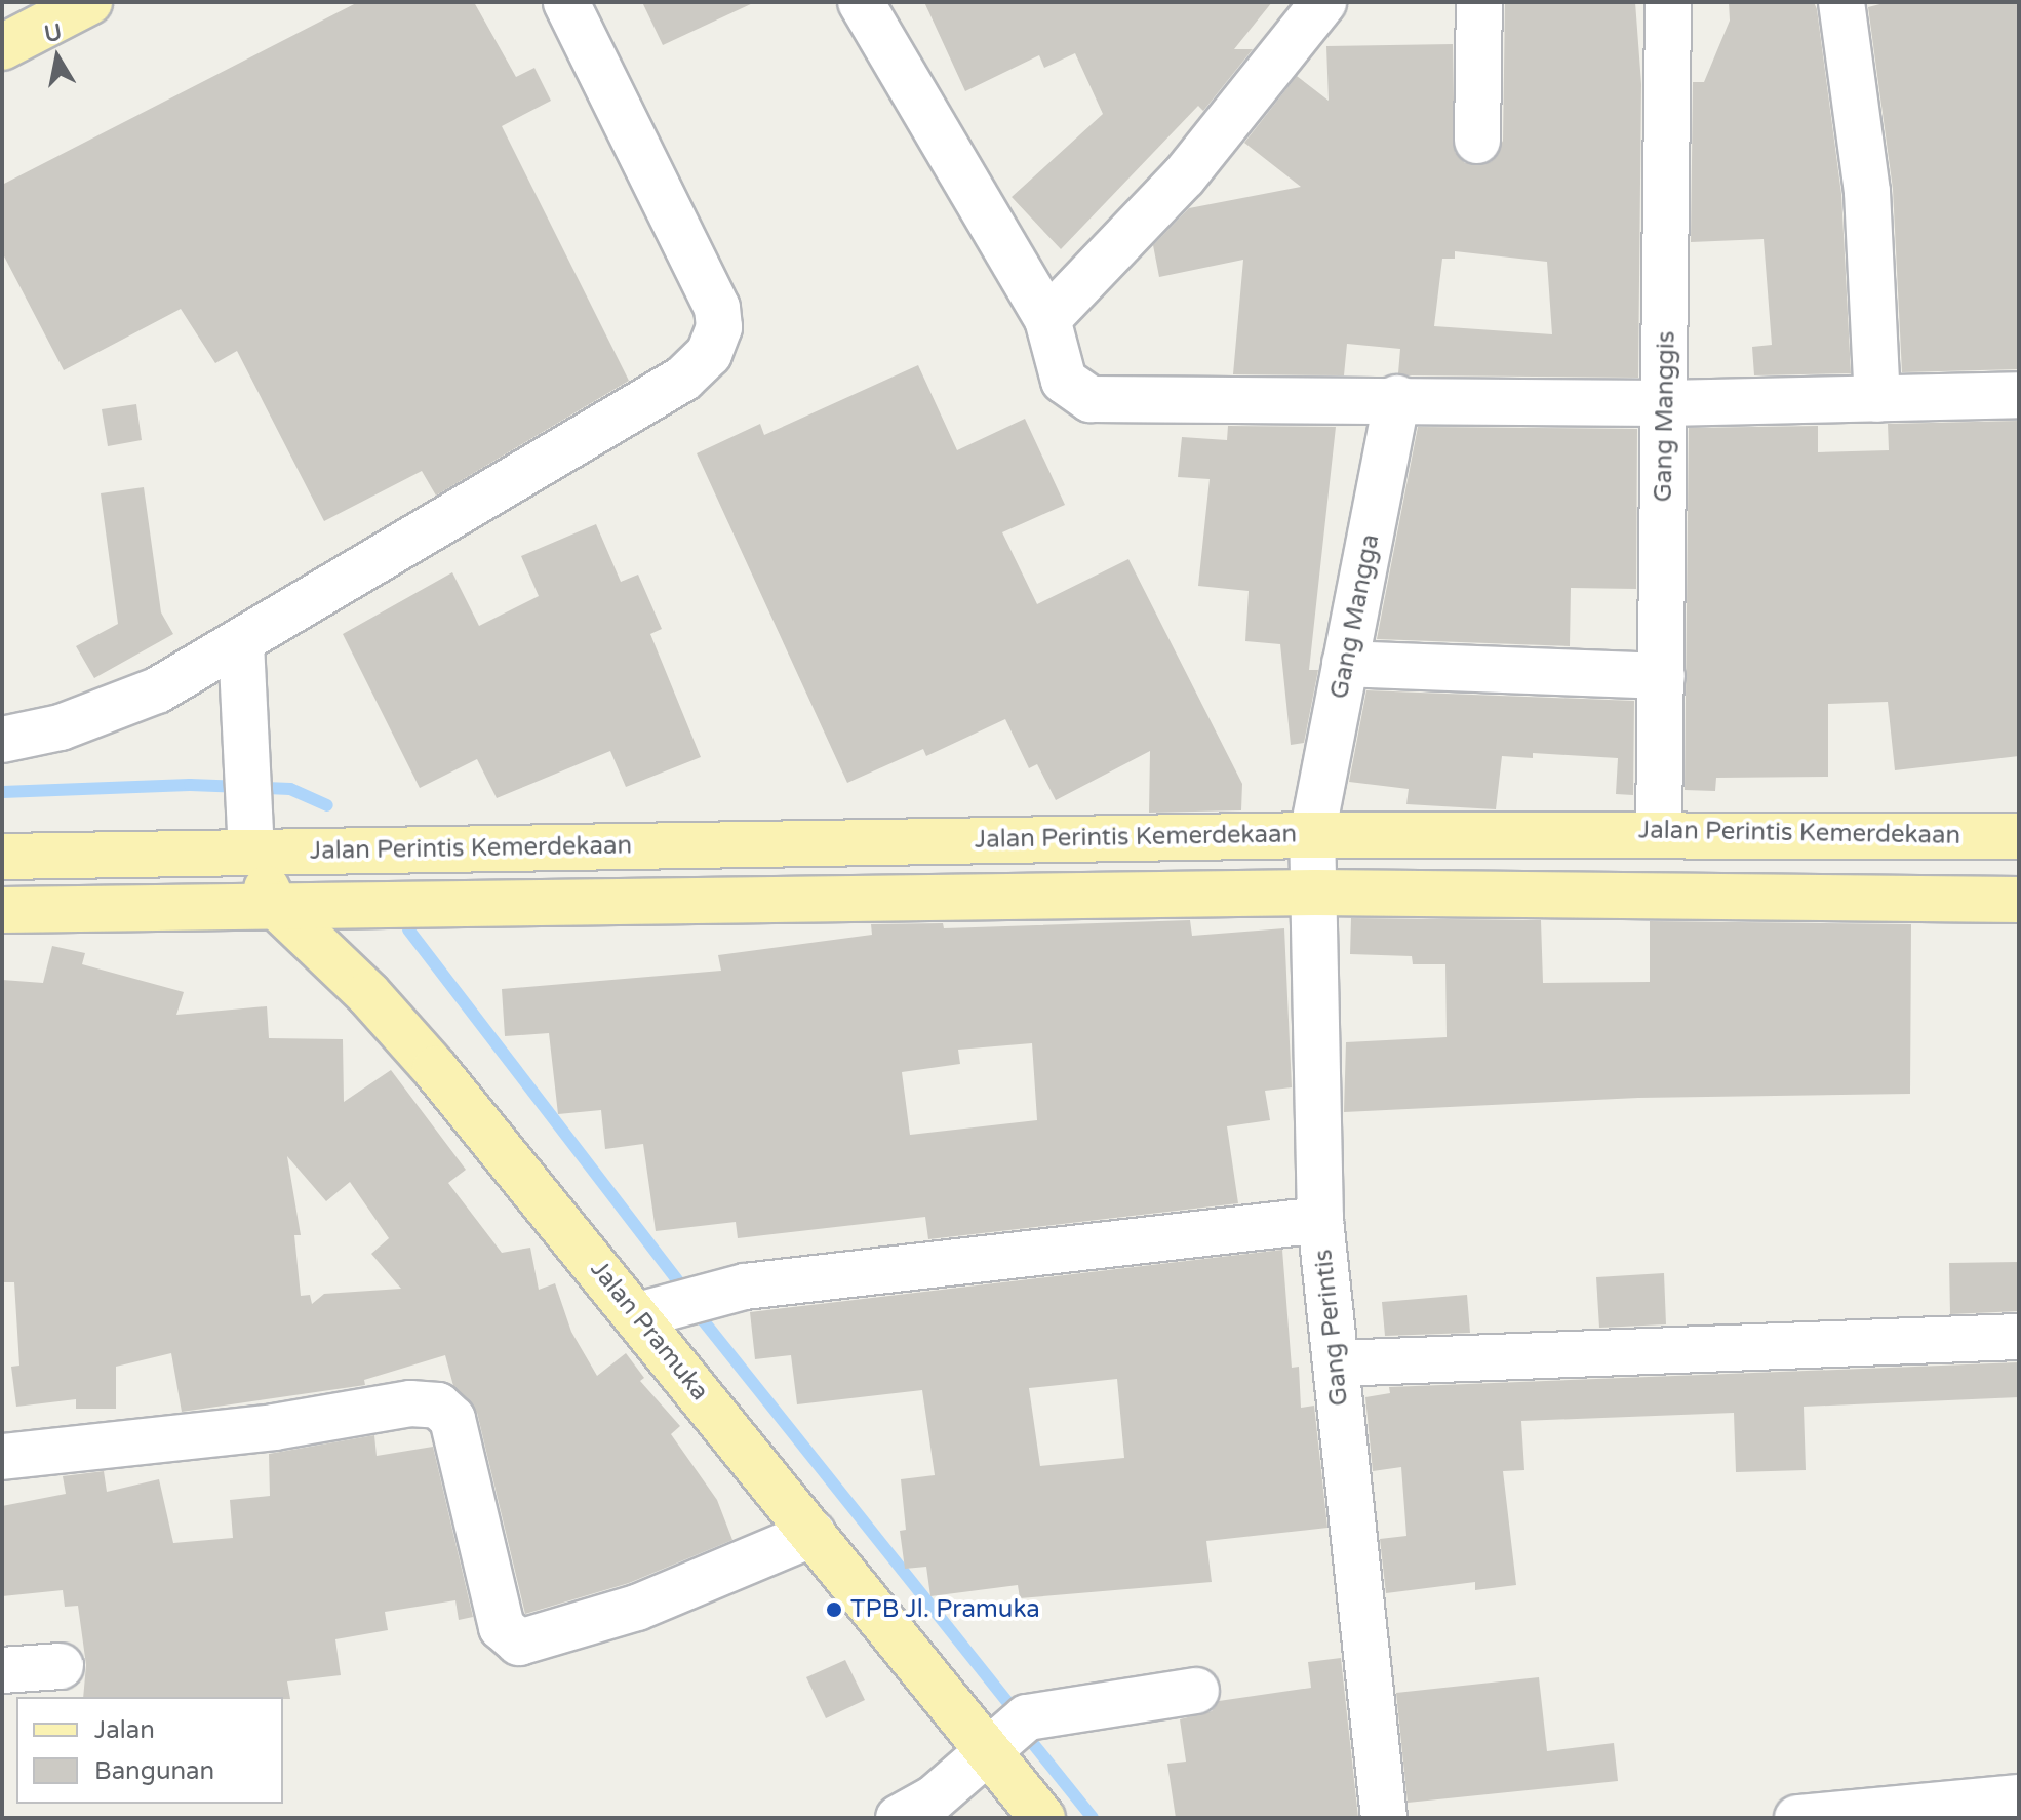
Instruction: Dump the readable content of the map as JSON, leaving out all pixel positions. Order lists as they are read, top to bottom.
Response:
{
  "streets": {
    "main road": ["Jalan Perintis Kemerdekaan", "Jalan Pramuka"],
    "street": ["Gang Manggis", "Gang Mangga", "Gang Perintis"]
  },
  "crossings": [
    ["Gang Manggis", "Jalan Perintis Kemerdekaan"],
    ["Gang Mangga", "Jalan Perintis Kemerdekaan"],
    ["Gang Mangga", "Gang Perintis"],
    ["Jalan Perintis Kemerdekaan", "Gang Perintis"],
    ["Jalan Perintis Kemerdekaan", "Jalan Pramuka"]
  ],
  "places": ["TPB Jl. Pramuka"],
  "legend": ["Jalan", "Bangunan"],
  "north": "top"
}
